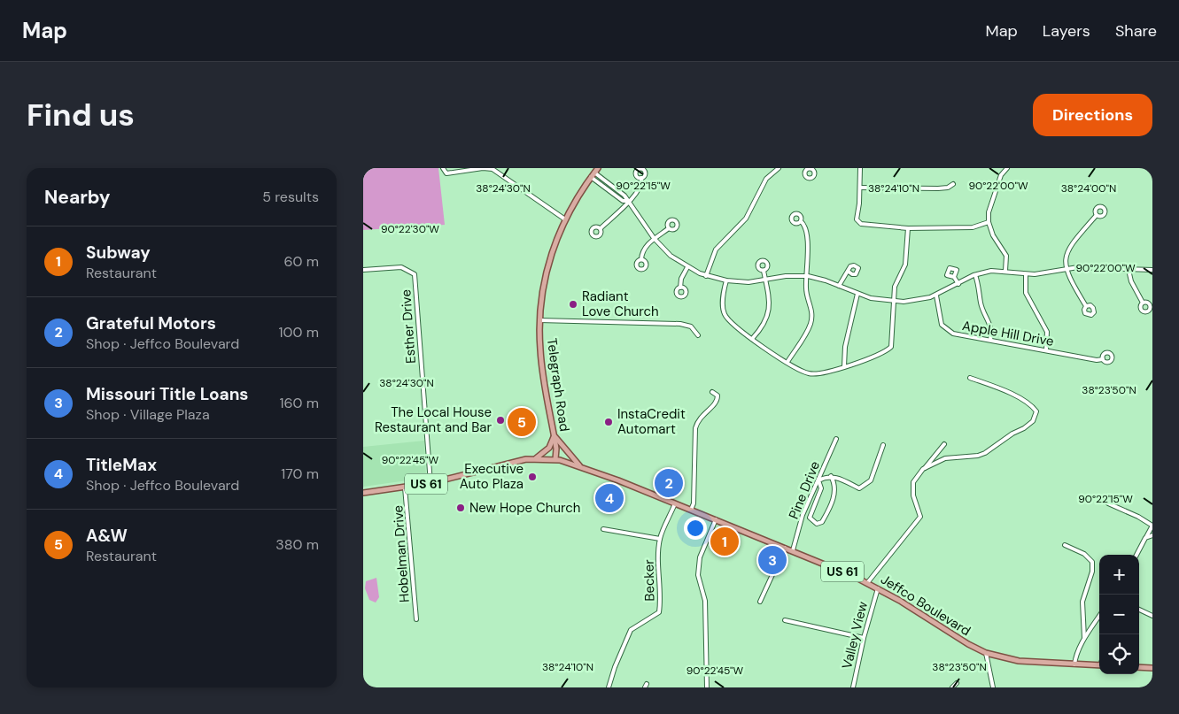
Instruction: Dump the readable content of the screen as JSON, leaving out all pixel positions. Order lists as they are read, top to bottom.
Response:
{
  "streets": {
    "main road": ["Telegraph Road", "US 61", "Jeffco Boulevard"],
    "street": [
      "Esther Drive",
      "Apple Hill Drive",
      "Pine Drive",
      "Hobelman Drive",
      "Becker",
      "Valley View"
    ]
  },
  "crossings": [
    ["Esther Drive", "Jeffco Boulevard"],
    ["Telegraph Road", "Jeffco Boulevard"],
    ["Pine Drive", "Jeffco Boulevard"],
    ["Hobelman Drive", "Jeffco Boulevard"],
    ["Becker", "Jeffco Boulevard"],
    ["Jeffco Boulevard", "Valley View"]
  ],
  "places": [
    "Radiant Love Church",
    "The Local House Restaurant and Bar",
    "InstaCredit Automart",
    "Executive Auto Plaza",
    "New Hope Church"
  ],
  "page": {
    "header": "Map",
    "nav": ["Map", "Layers", "Share"],
    "buttons": "Directions",
    "title": "Find us",
    "heading": ["Nearby", "5 results"],
    "list": [
      {
        "mark": "1",
        "name": "Subway",
        "note": "Restaurant",
        "value": "60 m"
      },
      {
        "mark": "2",
        "name": "Grateful Motors",
        "note": "Shop · Jeffco Boulevard",
        "value": "100 m"
      },
      {
        "mark": "3",
        "name": "Missouri Title Loans",
        "note": "Shop · Village Plaza",
        "value": "160 m"
      },
      {
        "mark": "4",
        "name": "TitleMax",
        "note": "Shop · Jeffco Boulevard",
        "value": "170 m"
      },
      {
        "mark": "5",
        "name": "A&W",
        "note": "Restaurant",
        "value": "380 m"
      }
    ],
    "pins": [
      "5",
      "2",
      "4",
      "1",
      "3"
    ],
    "map_buttons": ["+", "−"]
  },
  "coordinates": [
    "90°22'15\"W",
    "90°22'00\"W",
    "38°24'30\"N",
    "38°24'10\"N",
    "38°24'00\"N",
    "90°22'30\"W",
    "38°23'50\"N",
    "90°22'45\"W"
  ]
}
